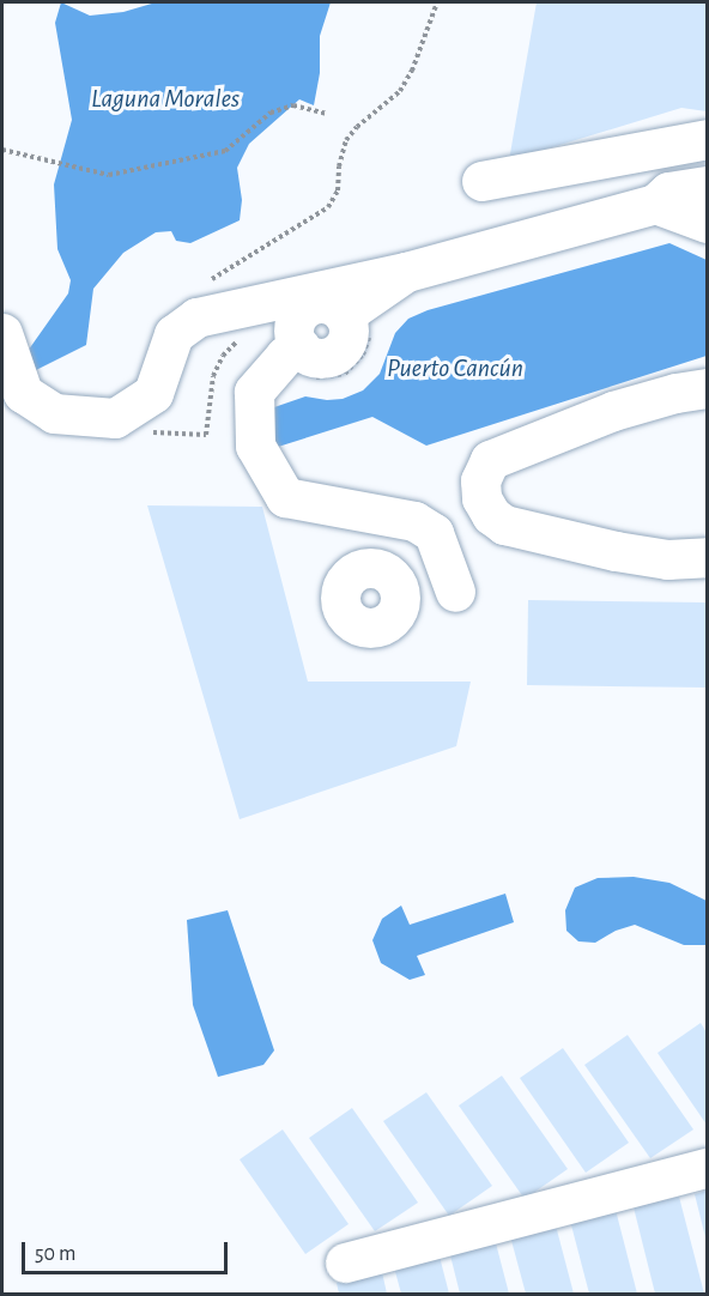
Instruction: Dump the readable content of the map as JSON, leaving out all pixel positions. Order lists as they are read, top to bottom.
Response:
{
  "water": ["Laguna Morales", "Puerto Cancún"],
  "scale_bar": "50 m"
}
